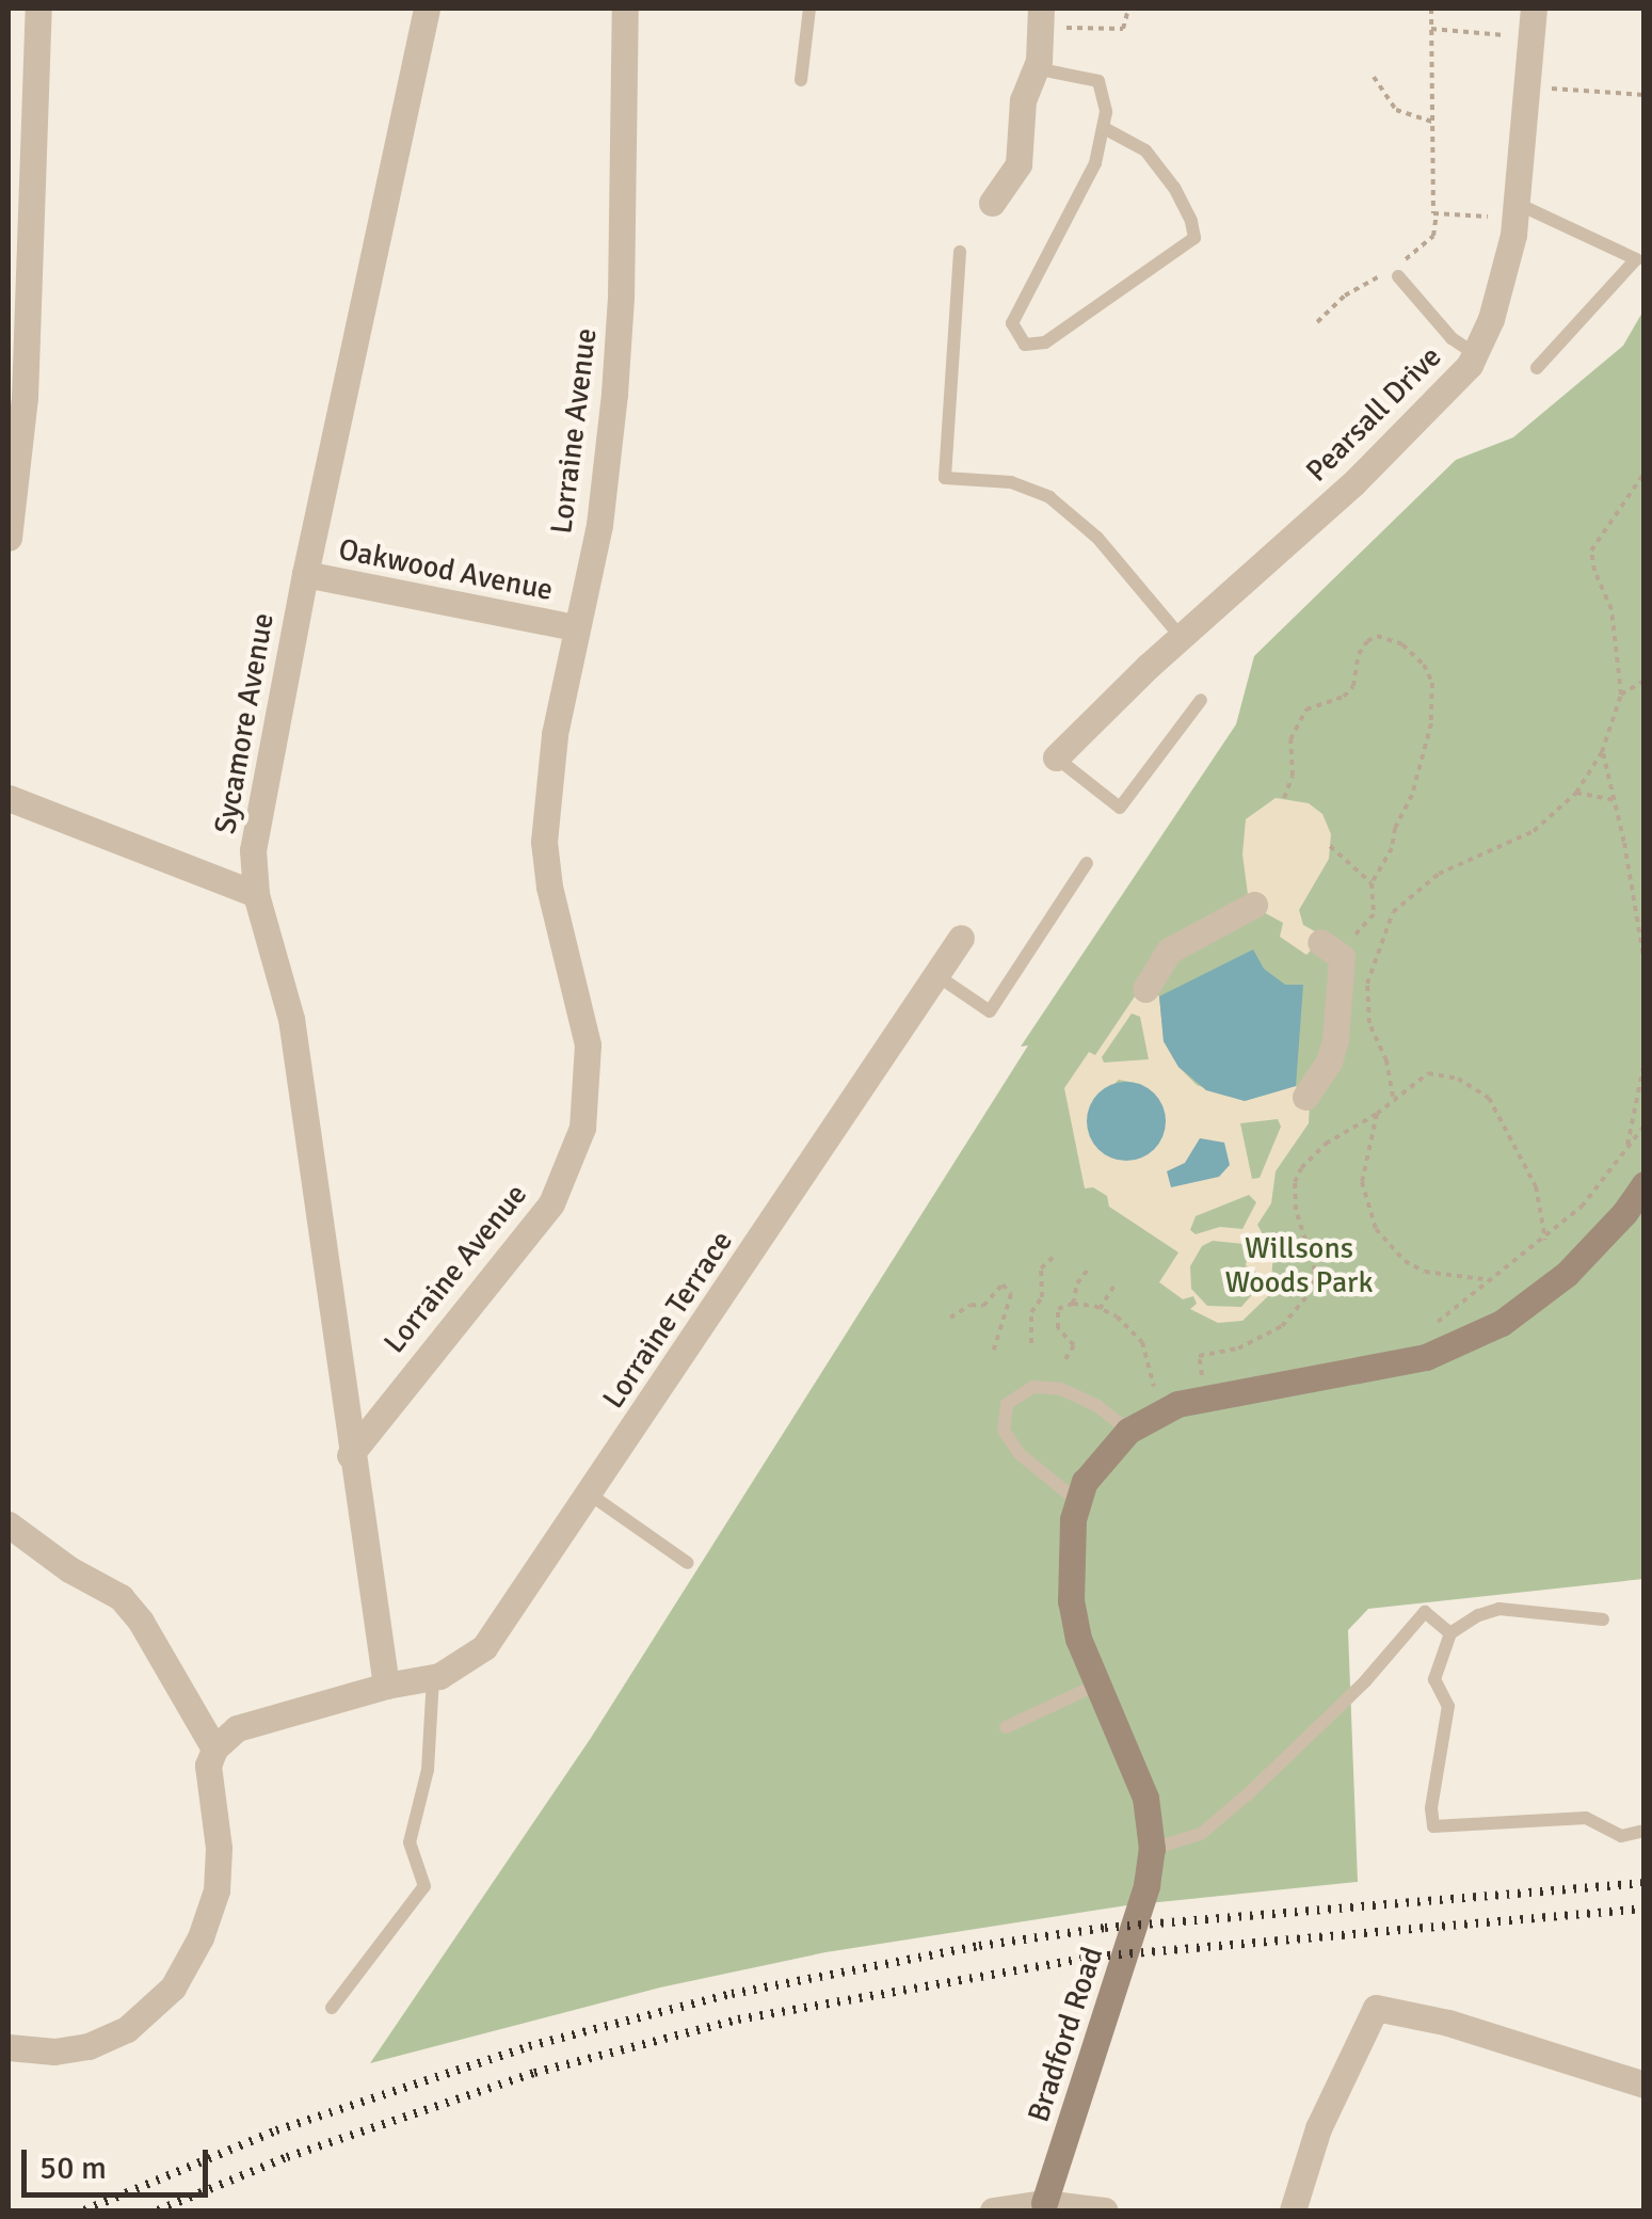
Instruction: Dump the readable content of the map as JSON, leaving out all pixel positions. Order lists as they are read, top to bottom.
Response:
{
  "streets": {
    "street": [
      "Pearsall Drive",
      "Lorraine Avenue",
      "Oakwood Avenue",
      "Sycamore Avenue",
      "Lorraine Terrace",
      "Bradford Road"
    ]
  },
  "crossings": [
    ["Lorraine Avenue", "Oakwood Avenue"],
    ["Lorraine Avenue", "Sycamore Avenue"],
    ["Oakwood Avenue", "Sycamore Avenue"]
  ],
  "parks": ["Willsons Woods Park"],
  "scale_bar": "50 m"
}
